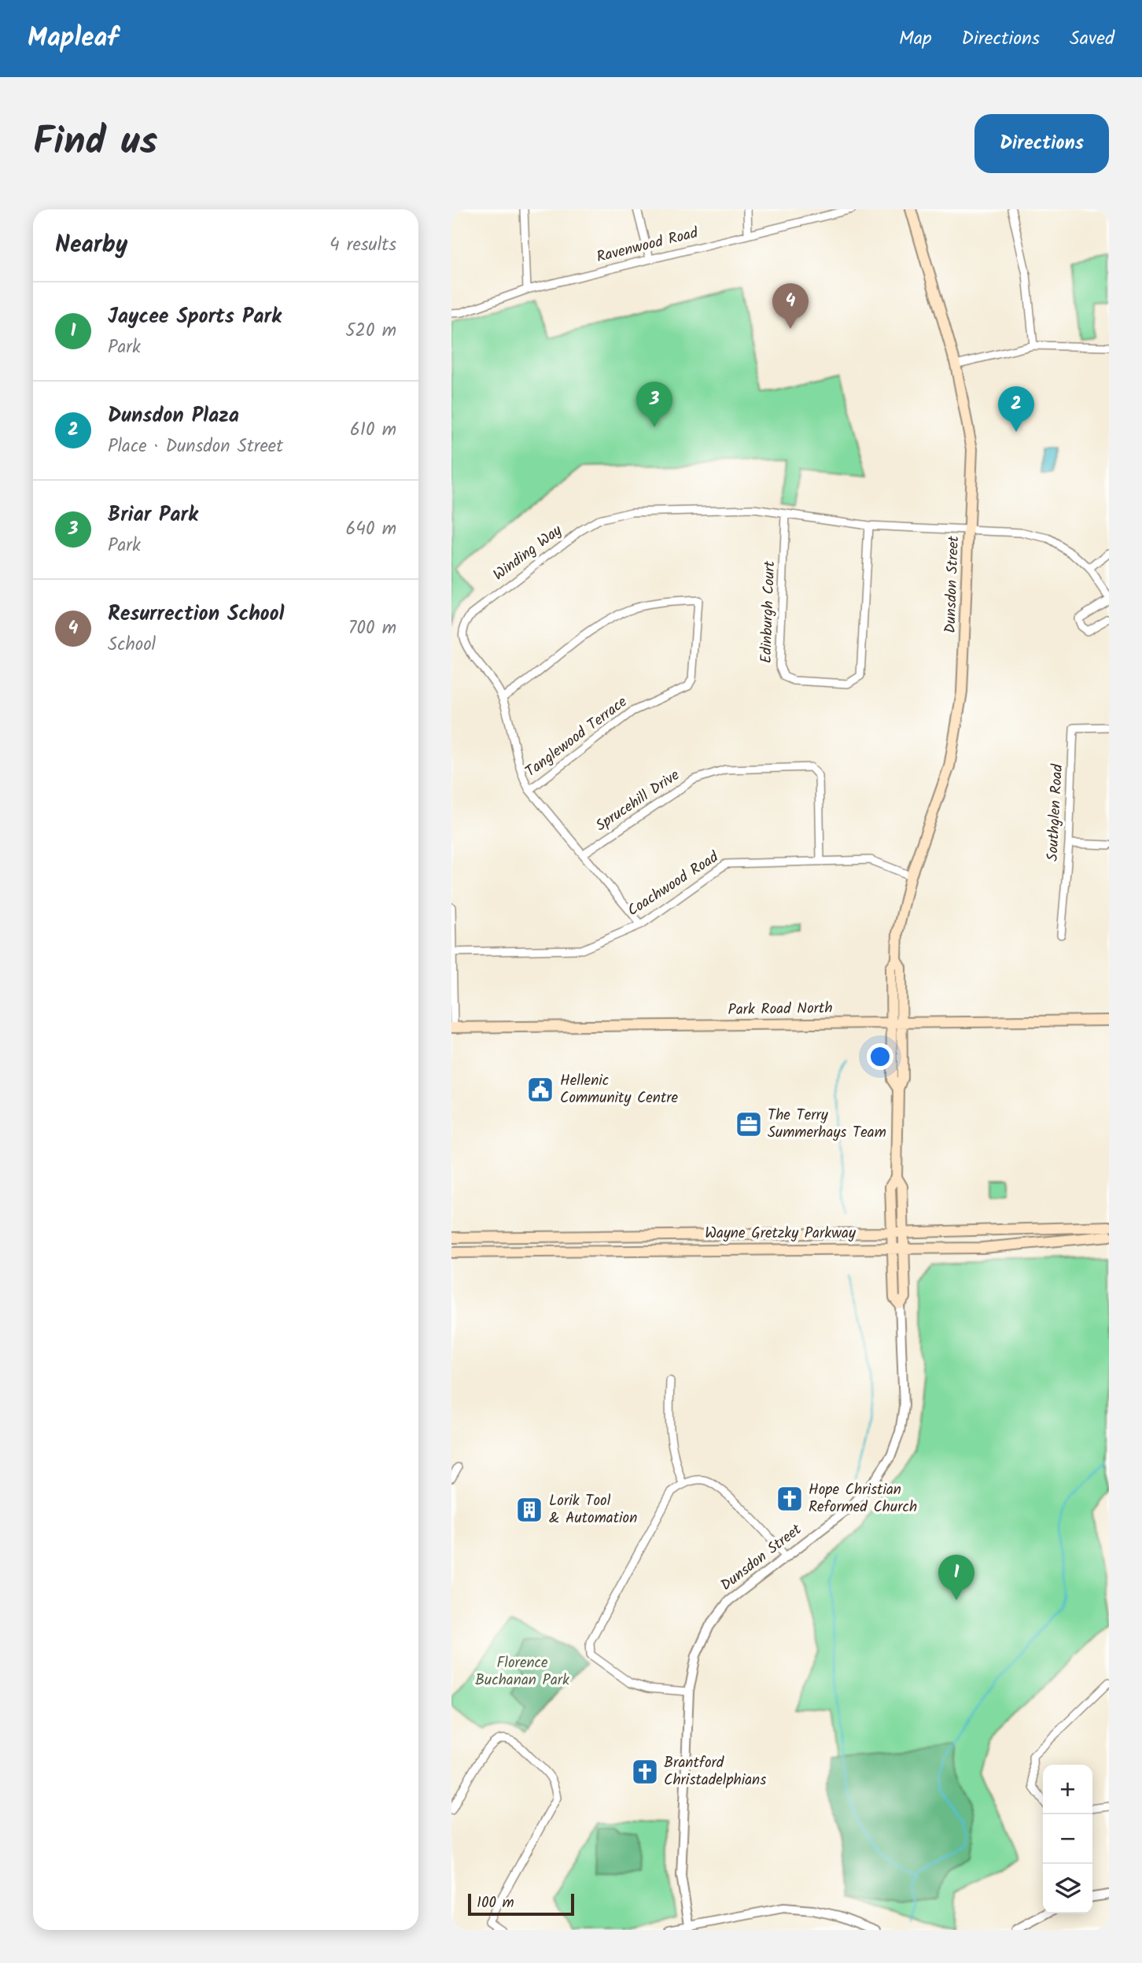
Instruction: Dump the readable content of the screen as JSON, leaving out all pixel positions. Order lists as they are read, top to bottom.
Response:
{
  "streets": {
    "main road": ["Dunsdon Street", "Park Road North", "Wayne Gretzky Parkway"],
    "street": [
      "Ravenwood Road",
      "Winding Way",
      "Edinburgh Court",
      "Tanglewood Terrace",
      "Sprucehill Drive",
      "Southglen Road",
      "Coachwood Road"
    ]
  },
  "crossings": [
    ["Winding Way", "Dunsdon Street"],
    ["Winding Way", "Edinburgh Court"],
    ["Winding Way", "Tanglewood Terrace"],
    ["Winding Way", "Sprucehill Drive"],
    ["Winding Way", "Coachwood Road"],
    ["Dunsdon Street", "Coachwood Road"],
    ["Dunsdon Street", "Park Road North"],
    ["Dunsdon Street", "Wayne Gretzky Parkway"],
    ["Sprucehill Drive", "Coachwood Road"]
  ],
  "parks": ["Florence Buchanan Park"],
  "places": {
    "public building": ["Hellenic Community Centre"],
    "office": ["The Terry Summerhays Team"],
    "church": ["Hope Christian Reformed Church", "Brantford Christadelphians"],
    "building": ["Lorik Tool & Automation"]
  },
  "scale_bar": "100 m",
  "page": {
    "header": "Mapleaf",
    "nav": ["Map", "Directions", "Saved"],
    "title": "Find us",
    "buttons": "Directions",
    "heading": ["Nearby", "4 results"],
    "list": [
      {
        "mark": "1",
        "name": "Jaycee Sports Park",
        "note": "Park",
        "value": "520 m"
      },
      {
        "mark": "2",
        "name": "Dunsdon Plaza",
        "note": "Place · Dunsdon Street",
        "value": "610 m"
      },
      {
        "mark": "3",
        "name": "Briar Park",
        "note": "Park",
        "value": "640 m"
      },
      {
        "mark": "4",
        "name": "Resurrection School",
        "note": "School",
        "value": "700 m"
      }
    ],
    "pins": [
      "4",
      "3",
      "2",
      "1"
    ],
    "map_buttons": ["+", "−"],
    "scale": "100 m"
  }
}
